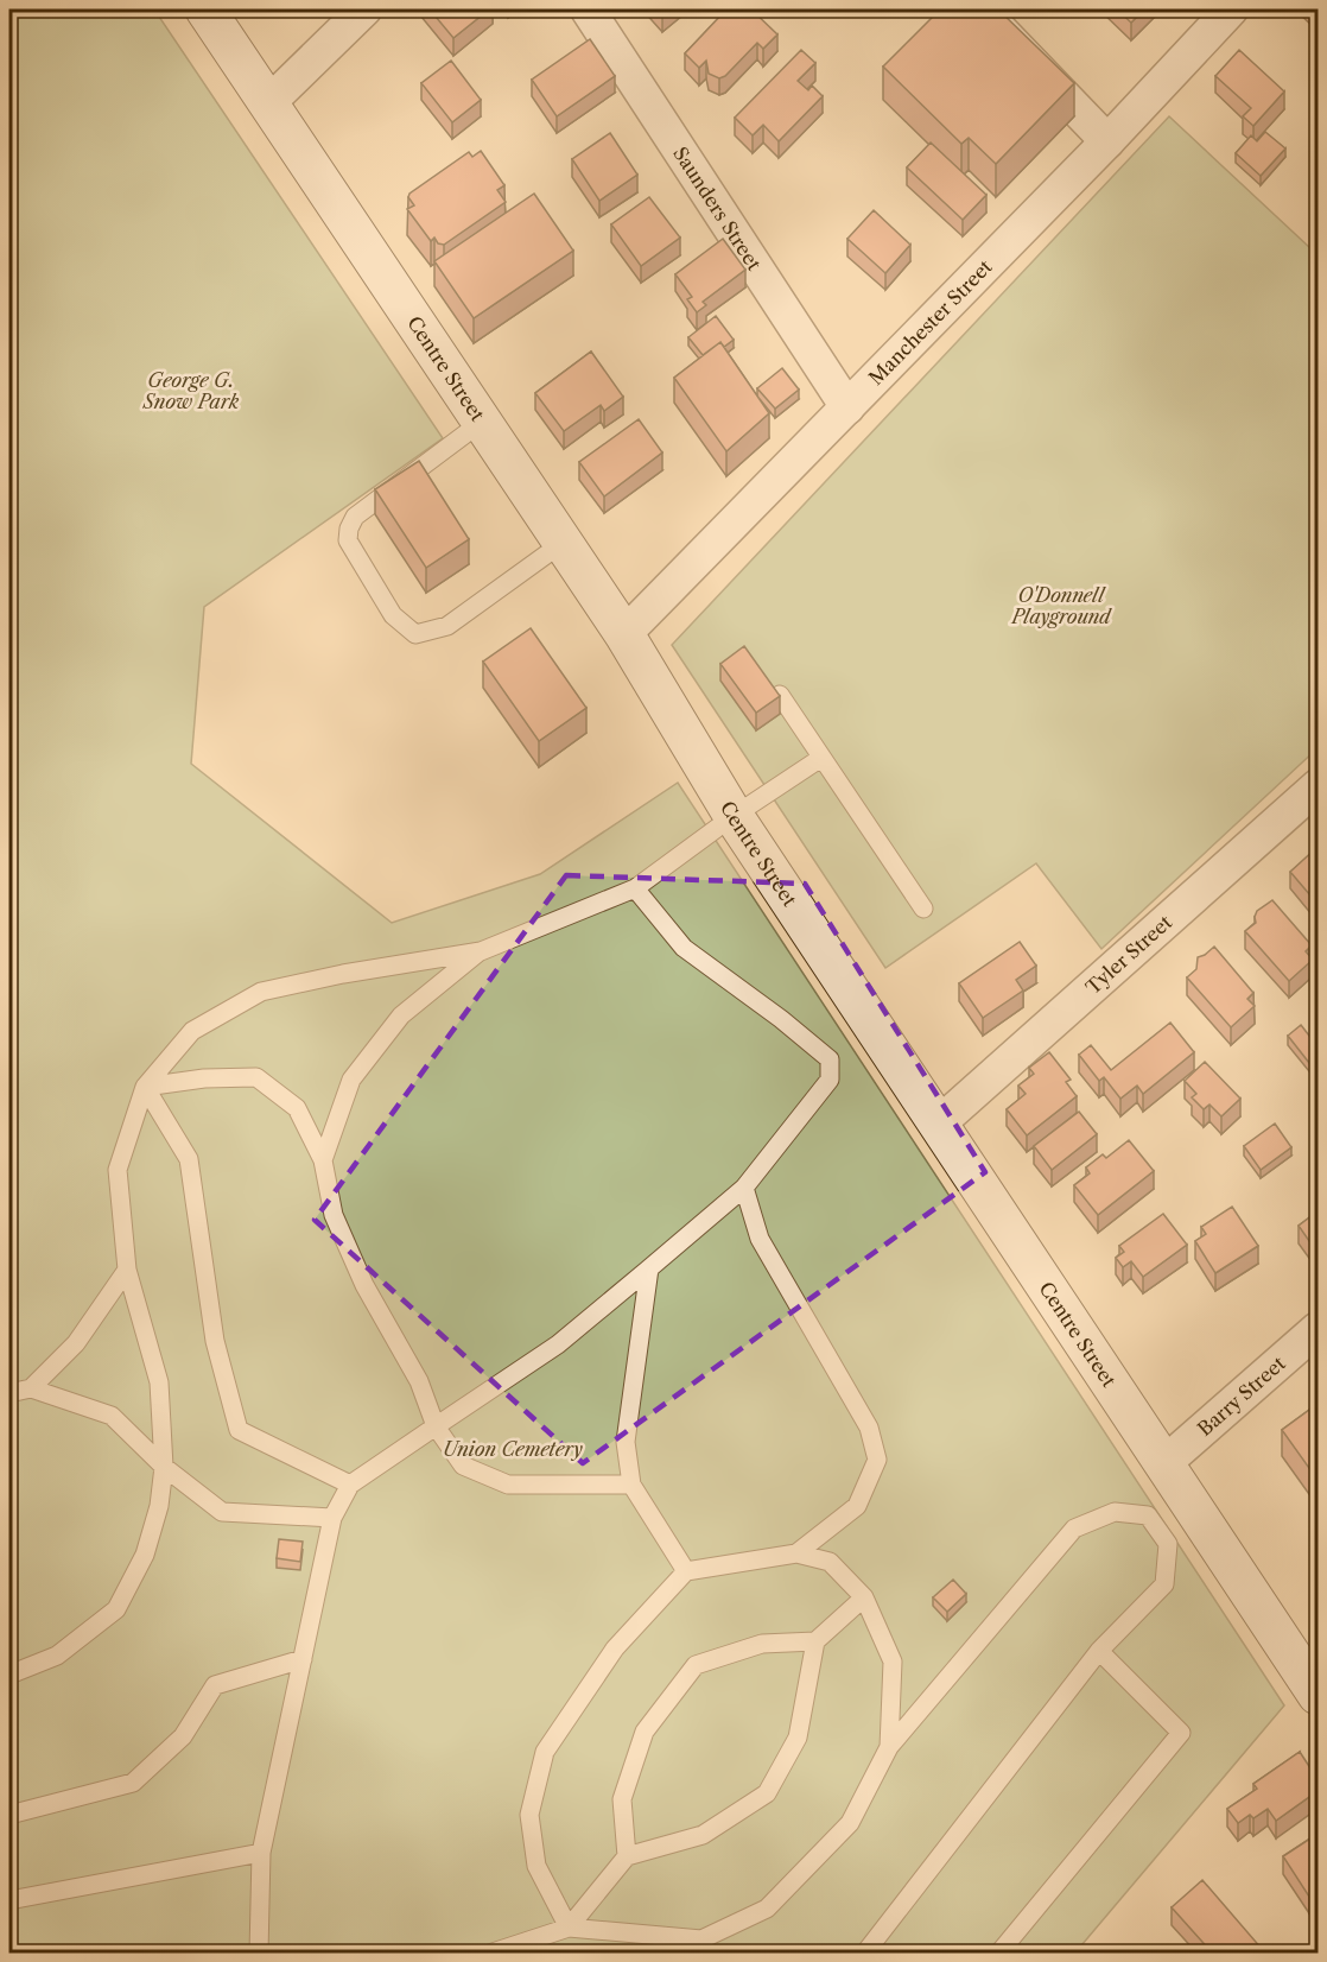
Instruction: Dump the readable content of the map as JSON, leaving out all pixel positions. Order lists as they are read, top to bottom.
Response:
{
  "streets": {
    "main road": ["Centre Street"],
    "street": [
      "Saunders Street",
      "Manchester Street",
      "Tyler Street",
      "Barry Street"
    ]
  },
  "crossings": [
    ["Saunders Street", "Manchester Street"],
    ["Manchester Street", "Centre Street"],
    ["Centre Street", "Tyler Street"],
    ["Centre Street", "Barry Street"]
  ],
  "parks": ["George G. Snow Park", "O'Donnell Playground", "Union Cemetery"]
}
